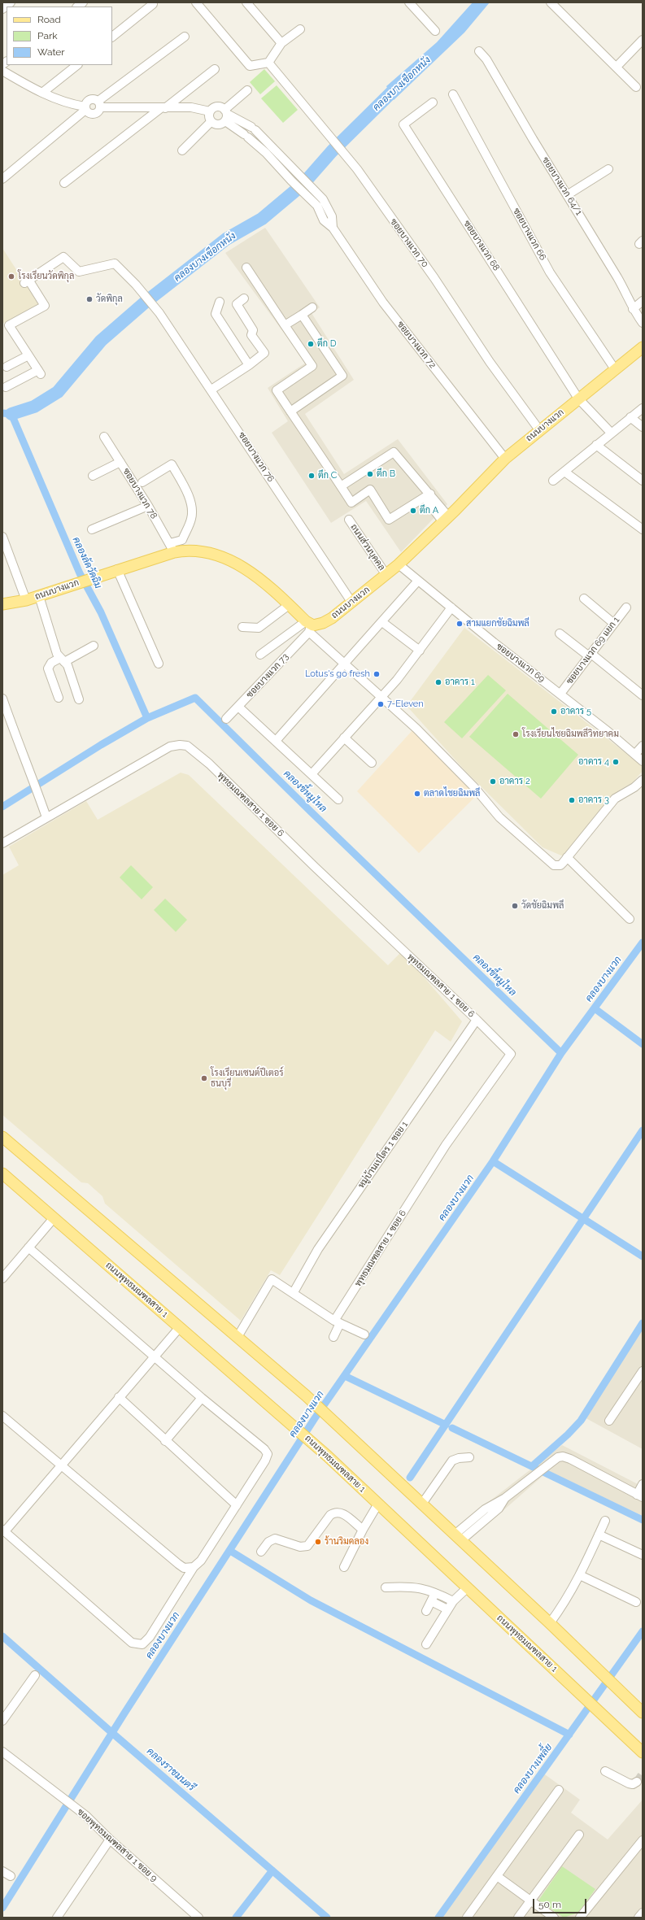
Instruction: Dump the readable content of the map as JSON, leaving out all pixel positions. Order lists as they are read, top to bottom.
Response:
{
  "streets": {
    "main road": ["ถนนบางแวก", "ถนนพุทธมณฑลสาย 1"],
    "street": [
      "ซอยบางแวก 64/1",
      "ซอยบางแวก 66",
      "ซอยบางแวก 70",
      "ซอยบางแวก 68",
      "ซอยบางแวก 72",
      "ซอยบางแวก 76",
      "ซอยบางแวก 78",
      "ถนนส่วนบุคคล",
      "ซอยบางแวก 69 แยก 1",
      "ซอยบางแวก 69",
      "ซอยบางแวก 73",
      "พุทธมณฑลสาย 1 ซอย 6",
      "หมู่บ้านเปโตร 1 ซอย 1",
      "ซอยพุทธมณฑลสาย 1 ซอย 9"
    ]
  },
  "crossings": [
    ["ซอยบางแวก 66", "ถนนบางแวก"],
    ["ซอยบางแวก 70", "ถนนบางแวก"],
    ["ซอยบางแวก 68", "ถนนบางแวก"],
    ["ซอยบางแวก 72", "ถนนบางแวก"],
    ["ถนนบางแวก", "ซอยบางแวก 76"],
    ["ถนนบางแวก", "ซอยบางแวก 78"],
    ["ถนนบางแวก", "ถนนส่วนบุคคล"],
    ["ถนนบางแวก", "ซอยบางแวก 69"],
    ["ถนนบางแวก", "ซอยบางแวก 73"],
    ["ซอยบางแวก 69 แยก 1", "ซอยบางแวก 69"],
    ["พุทธมณฑลสาย 1 ซอย 6", "หมู่บ้านเปโตร 1 ซอย 1"]
  ],
  "water": [
    "คลองบางเชือกหนัง",
    "คลองลัดวัดฉิม",
    "คลองขี้หมูไหล",
    "คลองบางแวก",
    "คลองบางเพลี้ย",
    "คลองราชมนตรี"
  ],
  "places": [
    "โรงเรียนวัดพิกุล",
    "วัดพิกุล",
    "ตึก D",
    "ตึก B",
    "ตึก C",
    "ตึก A",
    "สามแยกชัยฉิมพลี",
    "Lotus's go fresh",
    "อาคาร 1",
    "7-Eleven",
    "อาคาร 5",
    "โรงเรียนไชยฉิมพลีวิทยาคม",
    "อาคาร 4",
    "อาคาร 2",
    "ตลาดไชยฉิมพลี",
    "อาคาร 3",
    "วัดชัยฉิมพลี",
    "โรงเรียนเซนต์ปีเตอร์ ธนบุรี",
    "ร้านริมคลอง"
  ],
  "legend": ["Road", "Park", "Water"],
  "scale_bar": "50 m"
}
